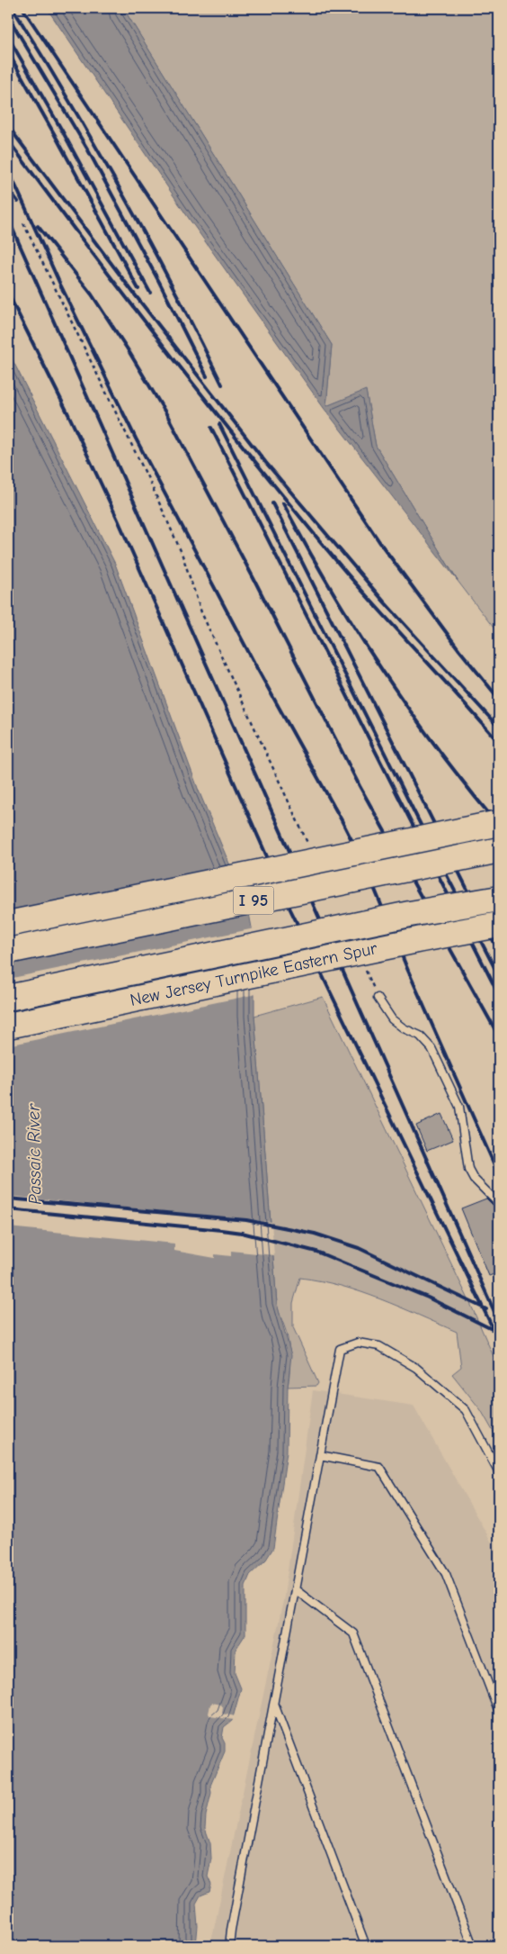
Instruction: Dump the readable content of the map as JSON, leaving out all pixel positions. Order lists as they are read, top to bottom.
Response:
{
  "streets": {
    "highway": ["I 95", "New Jersey Turnpike Eastern Spur"]
  },
  "water": ["Passaic River"]
}
